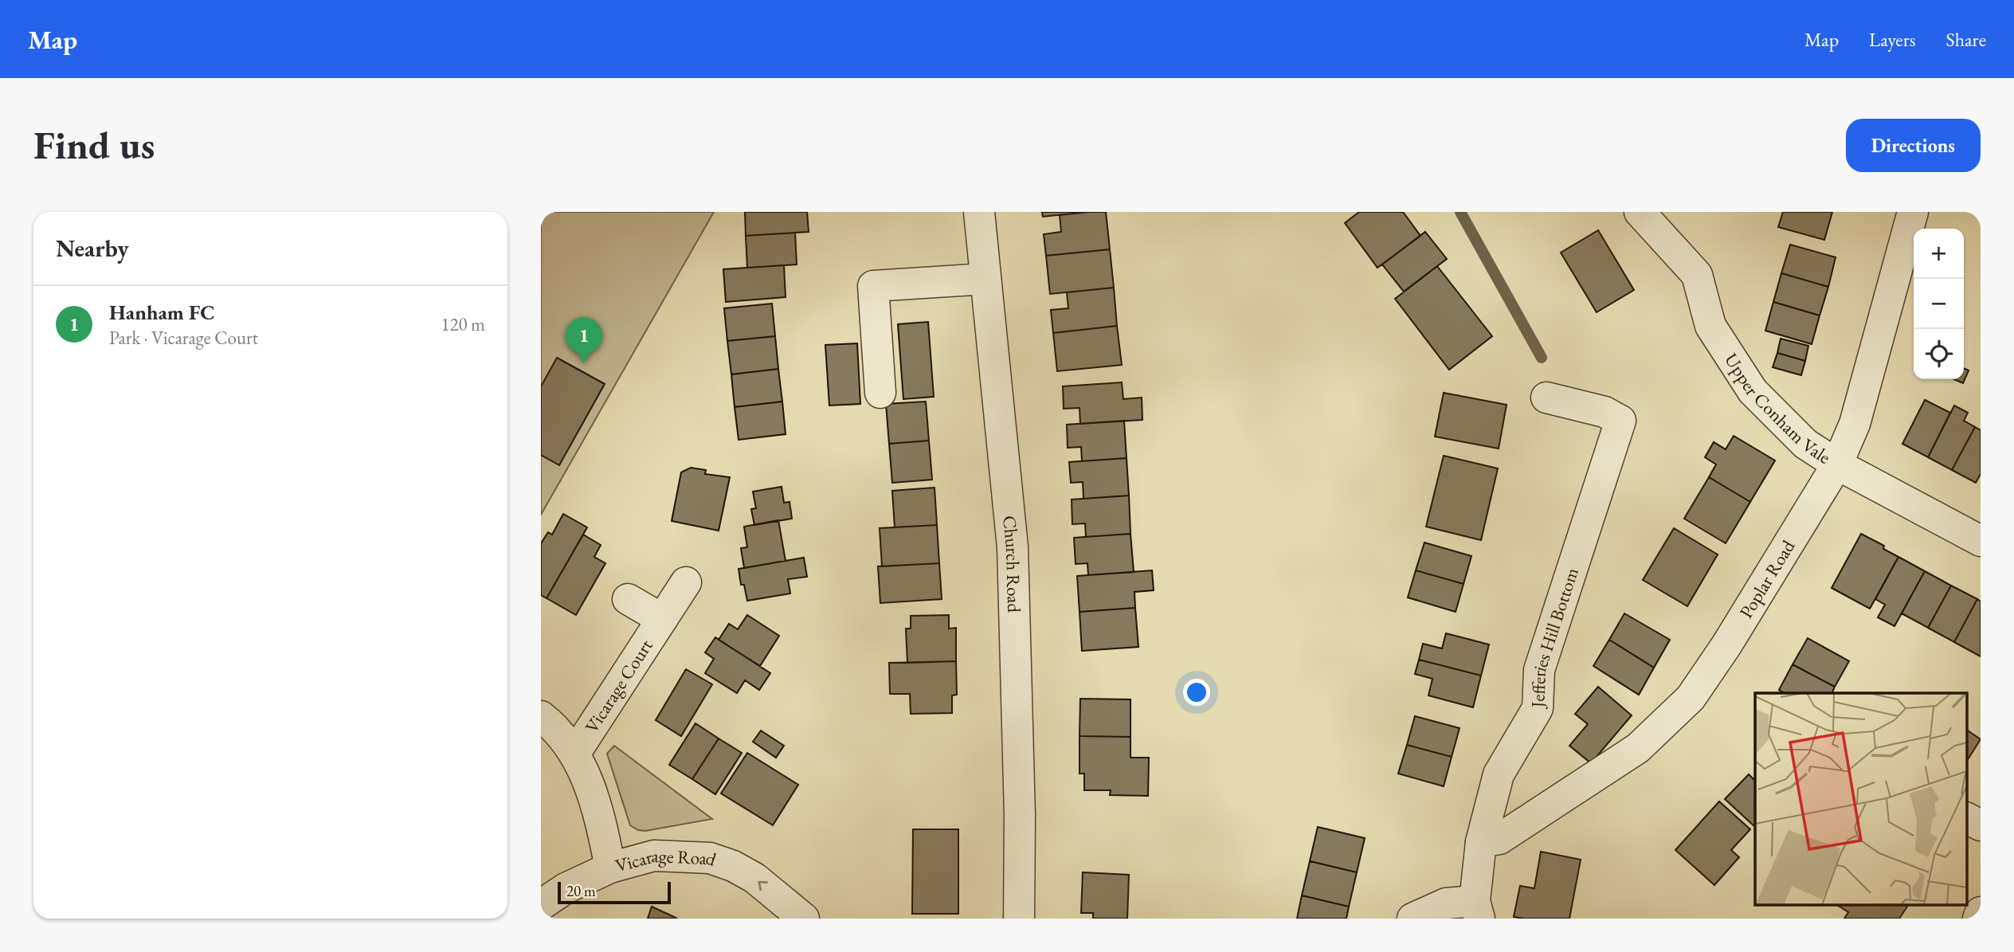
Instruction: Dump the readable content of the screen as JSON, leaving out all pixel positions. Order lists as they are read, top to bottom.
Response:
{
  "streets": {
    "street": [
      "Upper Conham Vale",
      "Church Road",
      "Poplar Road",
      "Jefferies Hill Bottom",
      "Vicarage Court",
      "Vicarage Road"
    ]
  },
  "crossings": [
    ["Upper Conham Vale", "Poplar Road"],
    ["Poplar Road", "Jefferies Hill Bottom"],
    ["Vicarage Court", "Vicarage Road"]
  ],
  "one_way": ["Vicarage Road"],
  "scale_bar": "20 m",
  "page": {
    "header": "Map",
    "nav": ["Map", "Layers", "Share"],
    "buttons": "Directions",
    "title": "Find us",
    "heading": "Nearby",
    "map_buttons": ["+", "−"],
    "list": [
      {
        "mark": "1",
        "name": "Hanham FC",
        "note": "Park · Vicarage Court",
        "value": "120 m"
      }
    ],
    "pins": "1",
    "scale": "20 m"
  }
}
